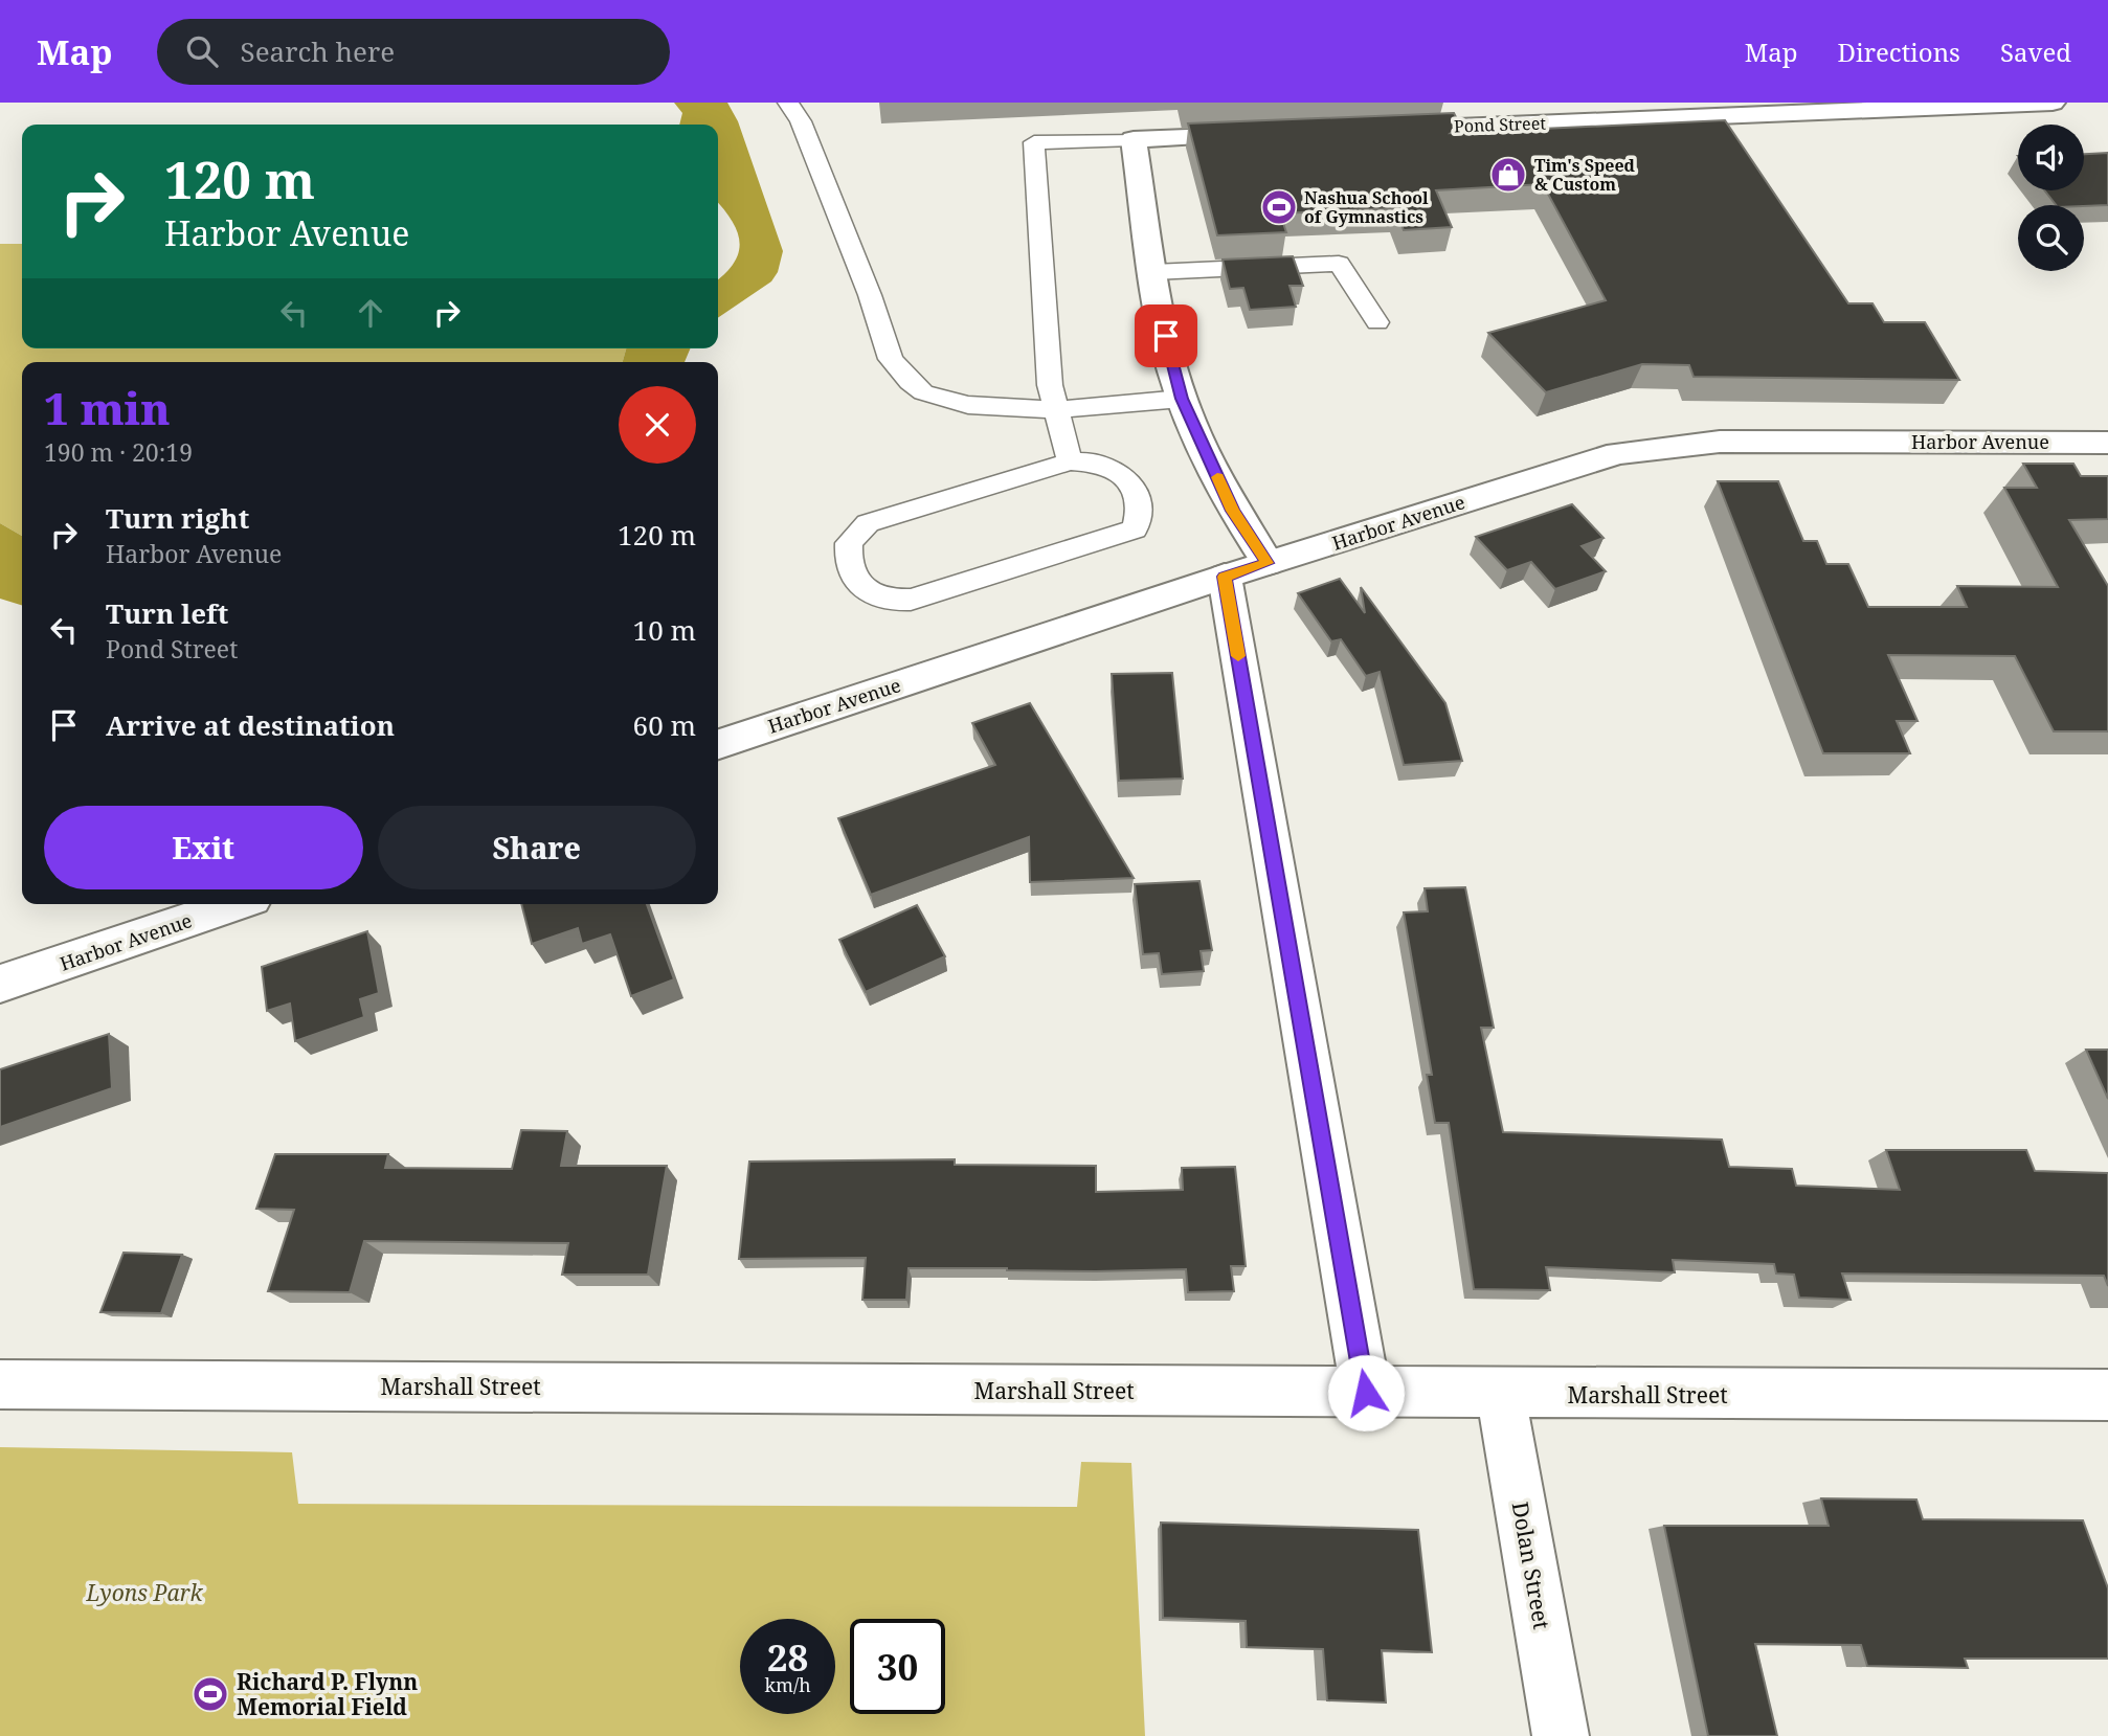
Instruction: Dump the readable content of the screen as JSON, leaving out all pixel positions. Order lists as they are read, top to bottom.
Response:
{
  "streets": {
    "street": [
      "Pond Street",
      "Harbor Avenue",
      "Marshall Street",
      "Dolan Street"
    ]
  },
  "crossings": [
    ["Marshall Street", "Dolan Street"]
  ],
  "parks": ["Lyons Park"],
  "places": {
    "shop": ["Tim's Speed & Custom"],
    "sports": ["Nashua School of Gymnastics", "Richard P. Flynn Memorial Field"]
  },
  "page": {
    "header": "Map",
    "search": "Search here",
    "nav": ["Map", "Directions", "Saved"],
    "turn": ["120 m", "Harbor Avenue"],
    "heading": ["1 min", "190 m · 20:19"],
    "list": [
      {
        "name": "Turn right",
        "note": "Harbor Avenue",
        "value": "120 m"
      },
      {
        "name": "Turn left",
        "note": "Pond Street",
        "value": "10 m"
      },
      {
        "name": "Arrive at destination",
        "value": "60 m"
      }
    ],
    "buttons": ["Exit", "Share"],
    "speed": "28 km/h",
    "limit": "30"
  }
}
